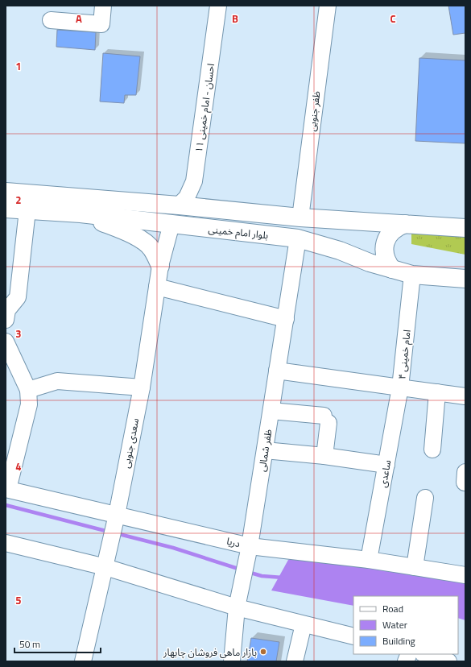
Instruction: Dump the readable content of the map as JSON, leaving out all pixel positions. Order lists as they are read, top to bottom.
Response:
{
  "streets": {
    "main road": ["بلوار امام خمینی"],
    "street": [
      "احسان - امام خمینی ۱۱",
      "ظفر جنوبی",
      "امام خمینی ۴",
      "سعدی جنوبی",
      "ظفر شمالی",
      "ساعدی",
      "دریا"
    ]
  },
  "crossings": [
    ["بلوار امام خمینی", "امام خمینی ۴"],
    ["بلوار امام خمینی", "سعدی جنوبی"],
    ["بلوار امام خمینی", "ظفر شمالی"],
    ["امام خمینی ۴", "ساعدی"],
    ["سعدی جنوبی", "دریا"],
    ["ظفر شمالی", "دریا"],
    ["ساعدی", "دریا"]
  ],
  "places": ["بازار ماهی فروشان چابهار"],
  "legend": ["Road", "Water", "Building"],
  "scale_bar": "50 m",
  "grid": {
    "columns": ["A", "B", "C"],
    "rows": [
      "1",
      "2",
      "3",
      "4",
      "5"
    ]
  }
}
